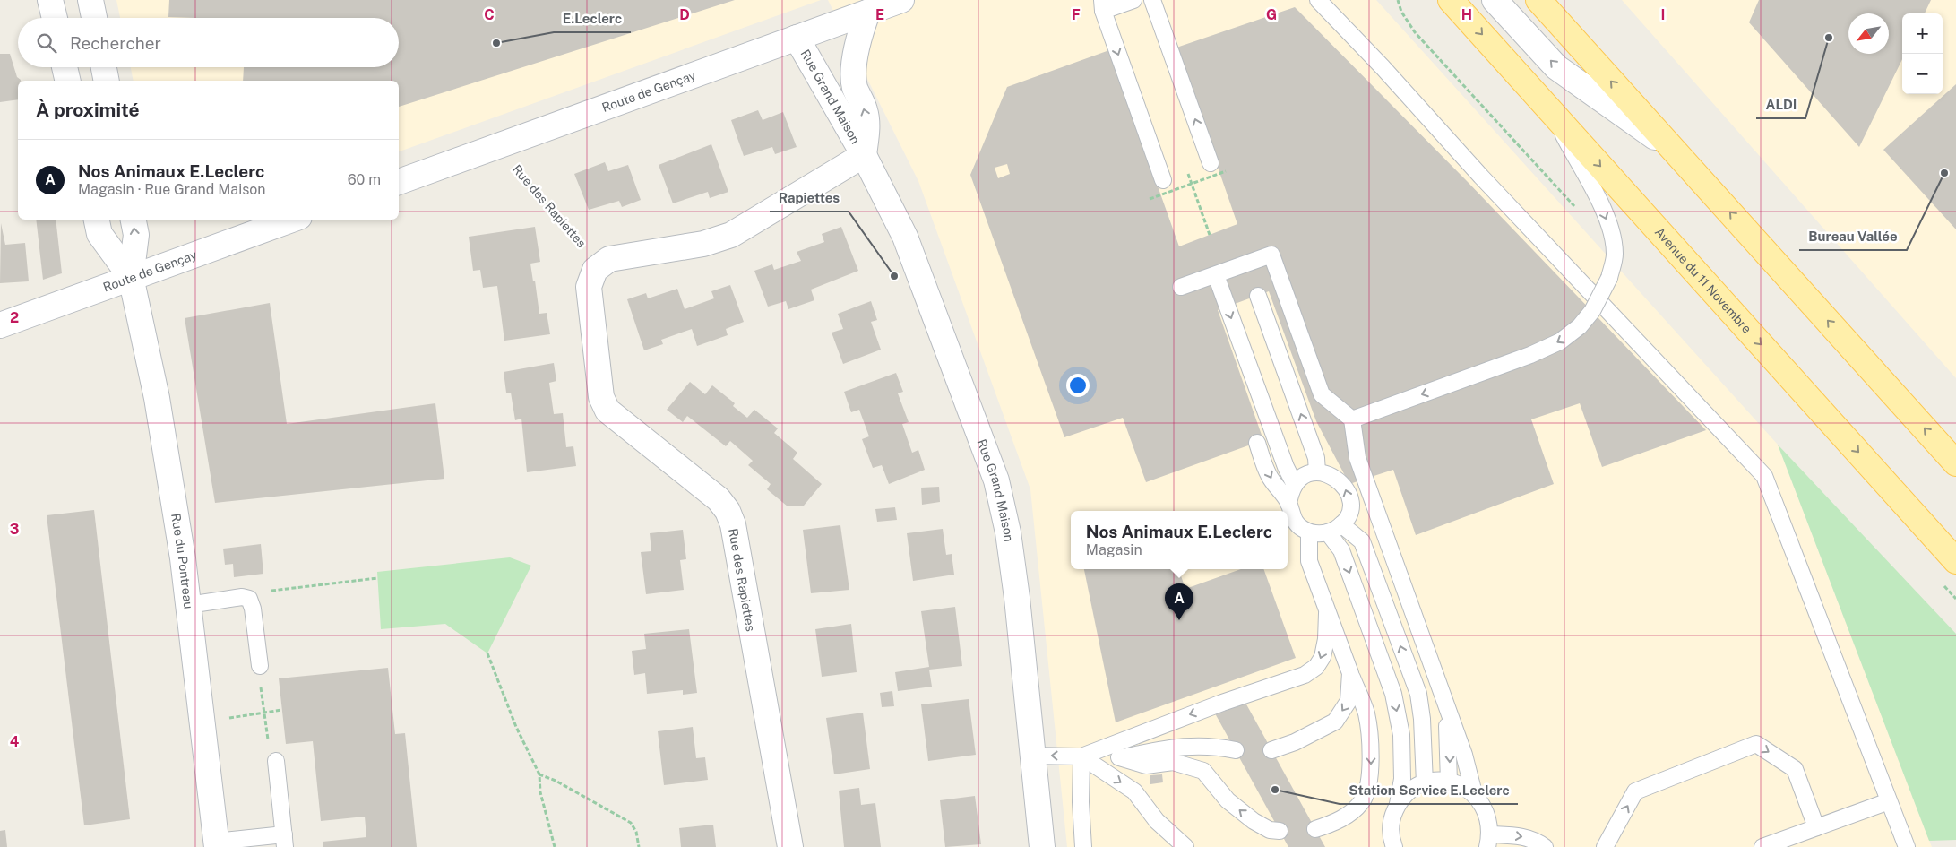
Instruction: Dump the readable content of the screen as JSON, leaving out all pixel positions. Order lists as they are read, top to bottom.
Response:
{
  "streets": {
    "main road": ["Avenue du 11 Novembre"],
    "street": [
      "Route de Gençay",
      "Rue Grand Maison",
      "Rue des Rapiettes",
      "Rue du Pontreau"
    ]
  },
  "crossings": [
    ["Route de Gençay", "Rue Grand Maison"],
    ["Route de Gençay", "Rue des Rapiettes"],
    ["Route de Gençay", "Rue du Pontreau"]
  ],
  "places": [
    "ALDI",
    "E.Leclerc",
    "Bureau Vallée",
    "Rapiettes",
    "Station Service E.Leclerc"
  ],
  "north": "bottom left",
  "page": {
    "map_buttons": ["+", "−"],
    "search": "Rechercher",
    "heading": "À proximité",
    "list": [
      {
        "mark": "A",
        "name": "Nos Animaux E.Leclerc",
        "note": "Magasin · Rue Grand Maison",
        "value": "60 m"
      }
    ],
    "popup": ["Nos Animaux E.Leclerc", "Magasin"],
    "pins": "A"
  },
  "grid": {
    "columns": [
      "C",
      "D",
      "E",
      "F",
      "G",
      "H",
      "I"
    ],
    "rows": ["2", "3", "4"]
  }
}
